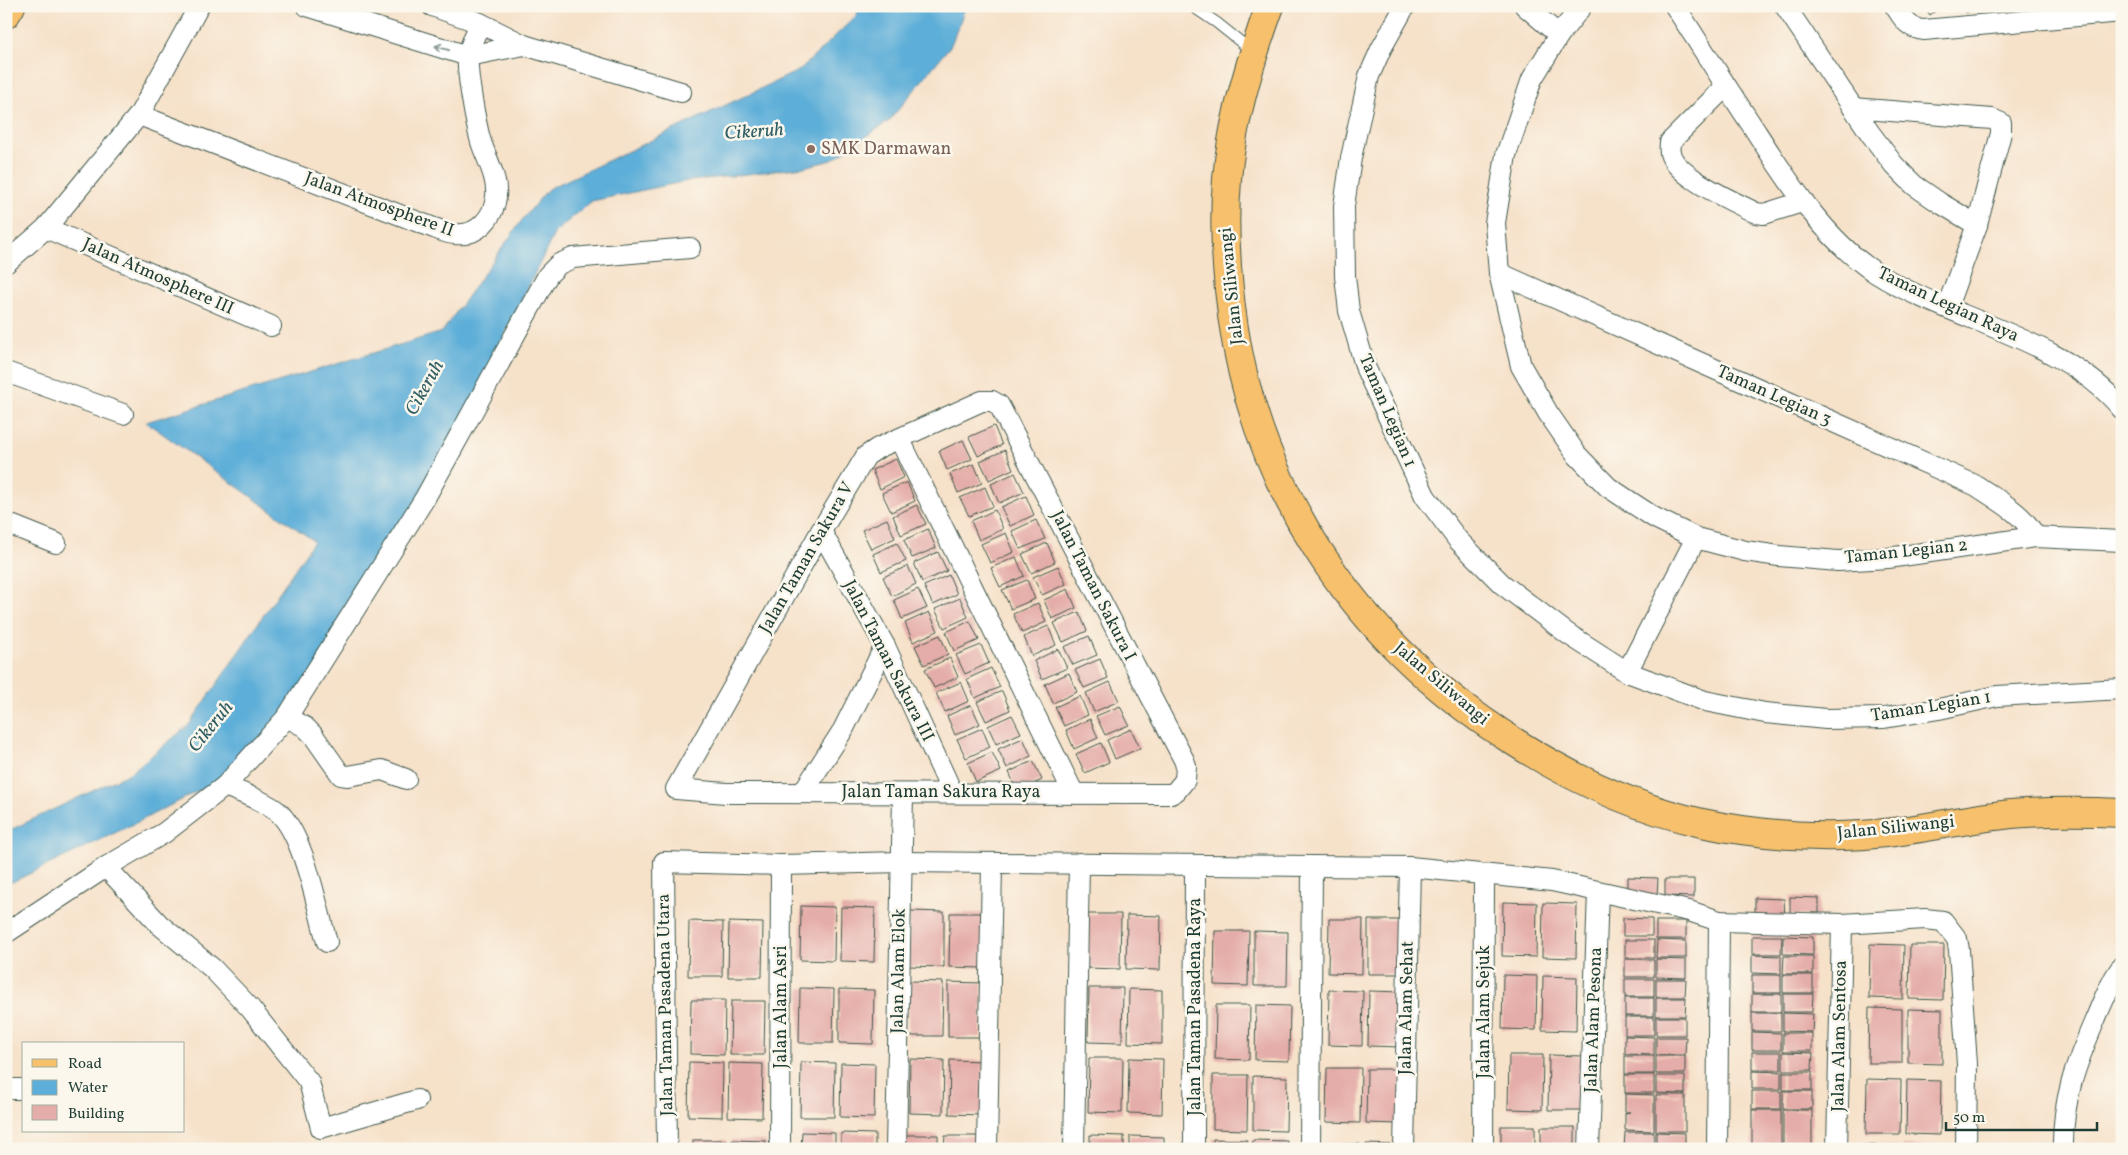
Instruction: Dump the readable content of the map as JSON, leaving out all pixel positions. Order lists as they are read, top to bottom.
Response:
{
  "streets": {
    "main road": ["Jalan Siliwangi"],
    "street": [
      "Jalan Atmosphere II",
      "Jalan Atmosphere III",
      "Taman Legian Raya",
      "Taman Legian 3",
      "Taman Legian 1",
      "Taman Legian 2",
      "Jalan Taman Sakura V",
      "Jalan Taman Sakura I",
      "Jalan Taman Sakura III",
      "Jalan Taman Sakura Raya",
      "Jalan Alam Elok",
      "Jalan Taman Pasadena Utara",
      "Jalan Alam Asri",
      "Jalan Taman Pasadena Raya",
      "Jalan Alam Sehat",
      "Jalan Alam Sejuk",
      "Jalan Alam Pesona",
      "Jalan Alam Sentosa"
    ]
  },
  "crossings": [
    ["Taman Legian 3", "Taman Legian 2"],
    ["Jalan Taman Sakura V", "Jalan Taman Sakura I"],
    ["Jalan Taman Sakura V", "Jalan Taman Sakura III"],
    ["Jalan Taman Sakura V", "Jalan Taman Sakura Raya"],
    ["Jalan Taman Sakura I", "Jalan Taman Sakura Raya"],
    ["Jalan Taman Sakura III", "Jalan Taman Sakura Raya"],
    ["Jalan Taman Sakura Raya", "Jalan Alam Elok"],
    ["Jalan Taman Pasadena Utara", "Jalan Alam Asri"]
  ],
  "water": ["Cikeruh"],
  "places": ["SMK Darmawan"],
  "legend": ["Road", "Water", "Building"],
  "scale_bar": "50 m"
}
